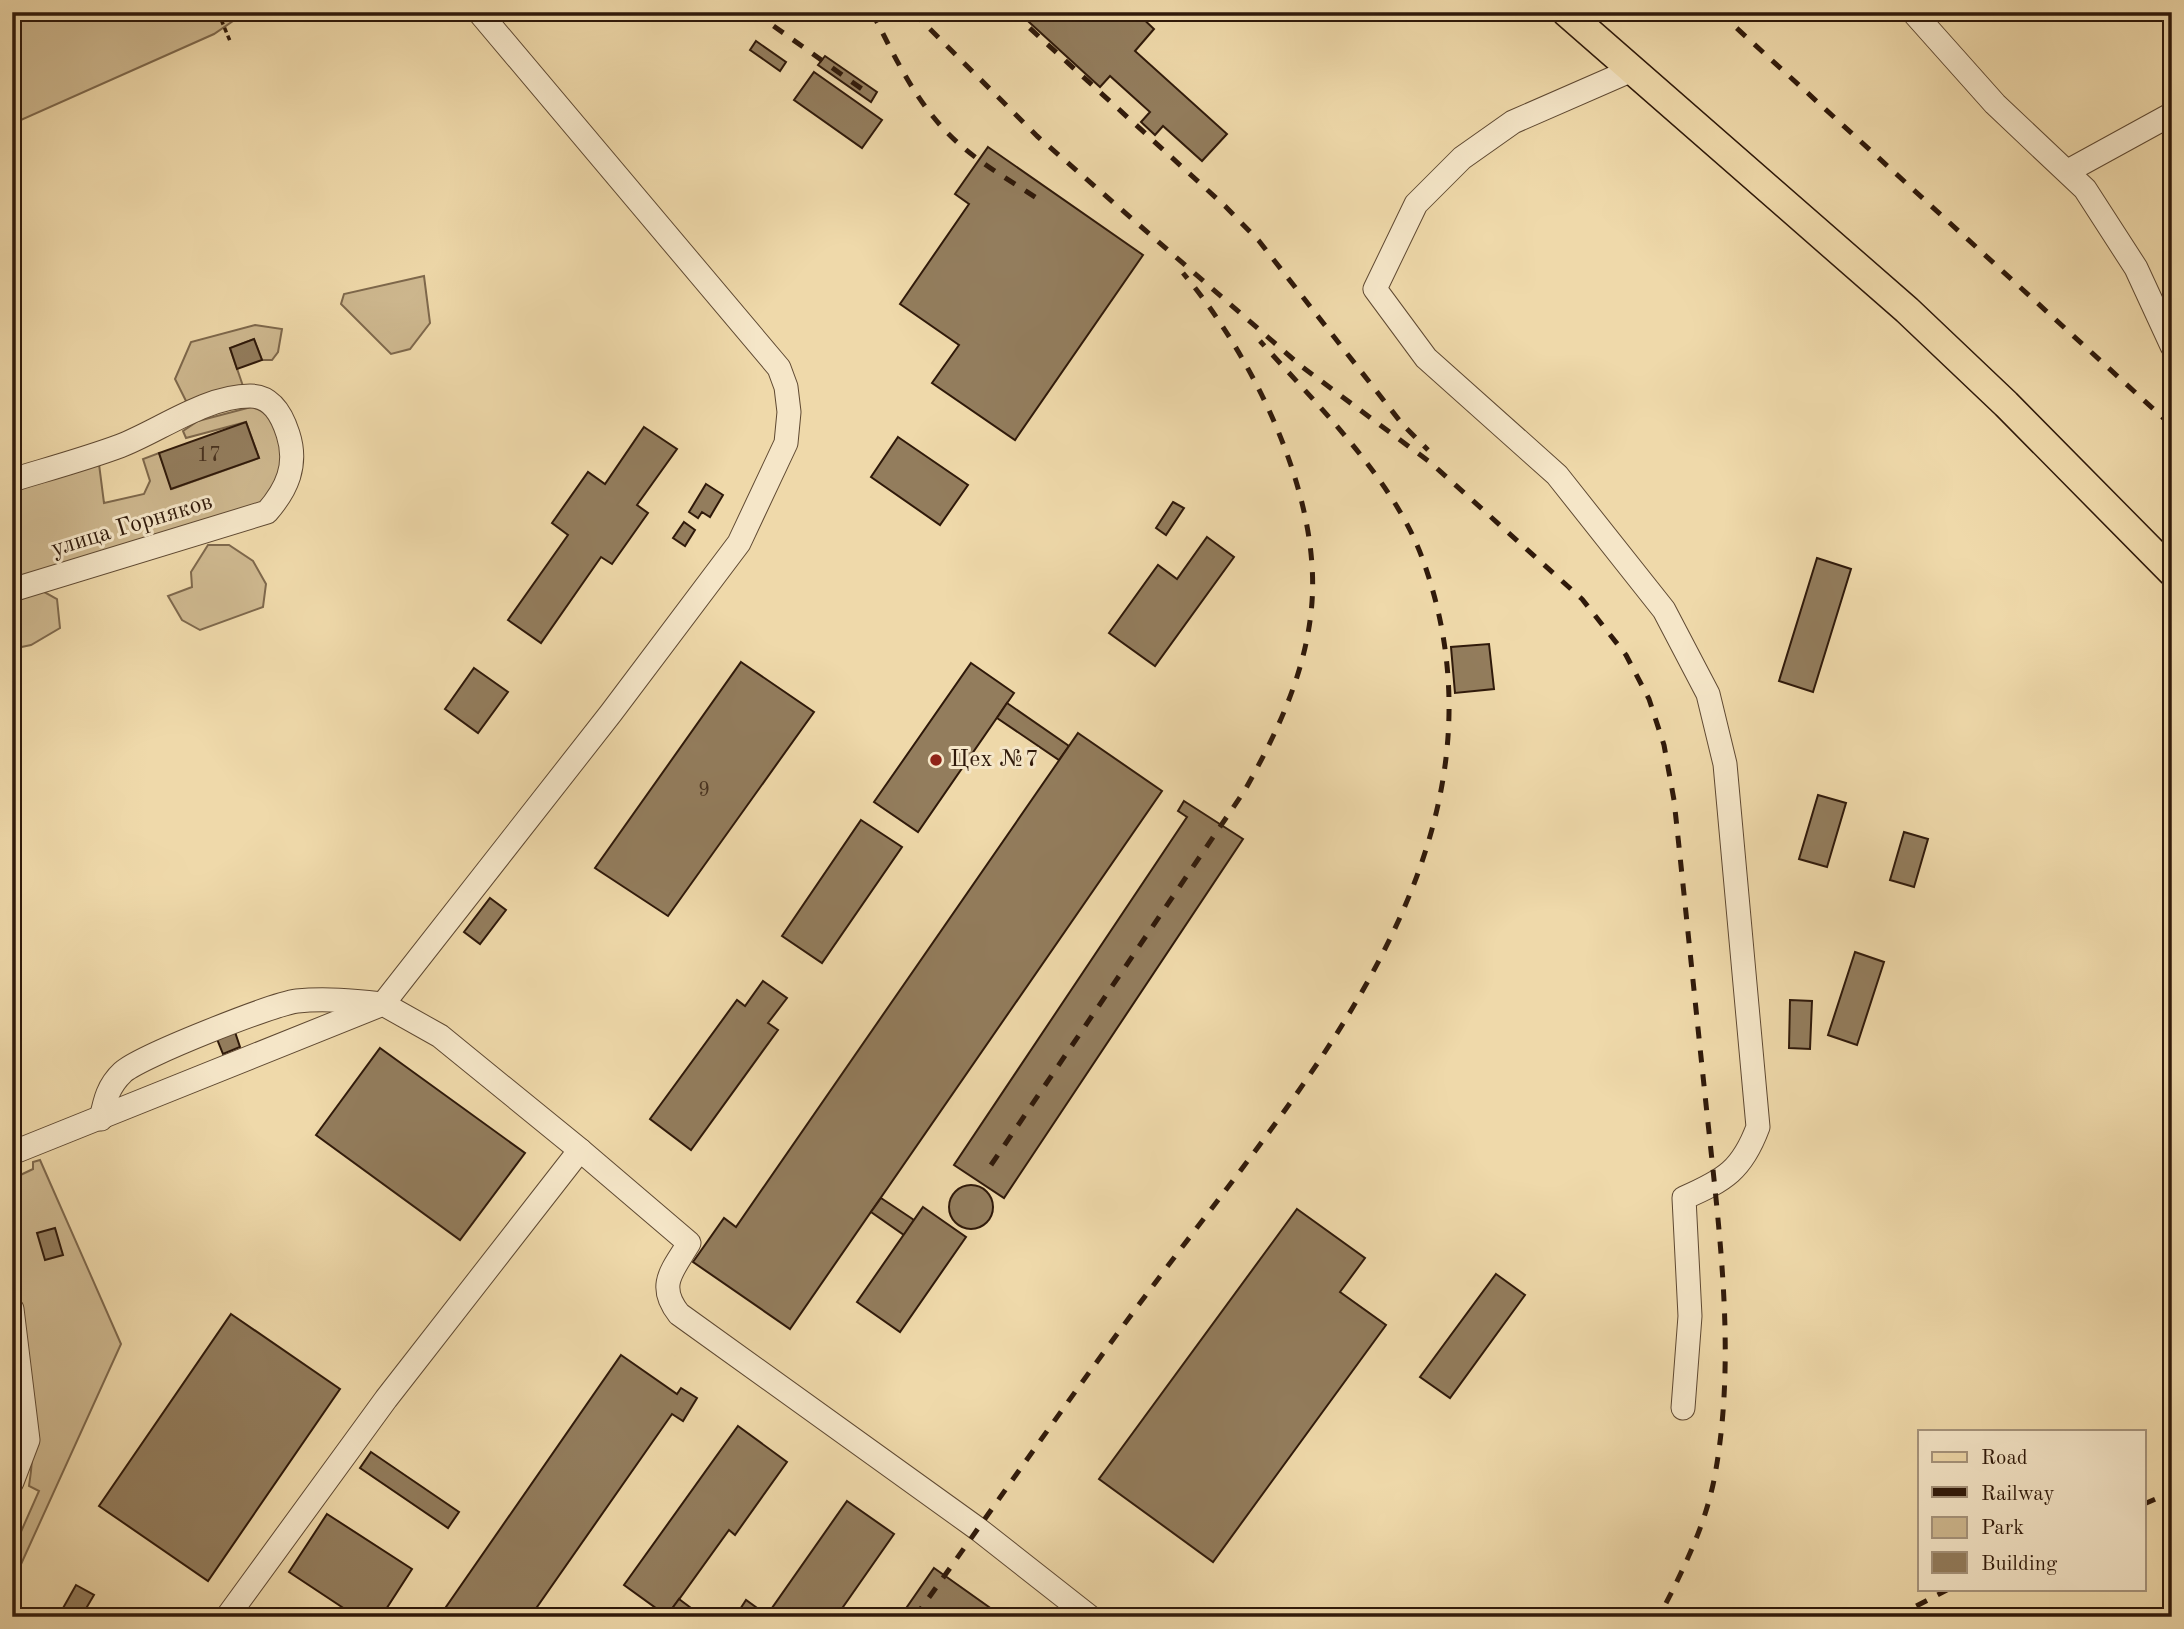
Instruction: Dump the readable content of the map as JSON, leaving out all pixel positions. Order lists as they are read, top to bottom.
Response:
{
  "streets": {
    "street": ["улица Горняков"]
  },
  "places": ["Цех №7"],
  "house_numbers": ["17", "9"],
  "legend": [
    "Road",
    "Railway",
    "Park",
    "Building"
  ]
}
